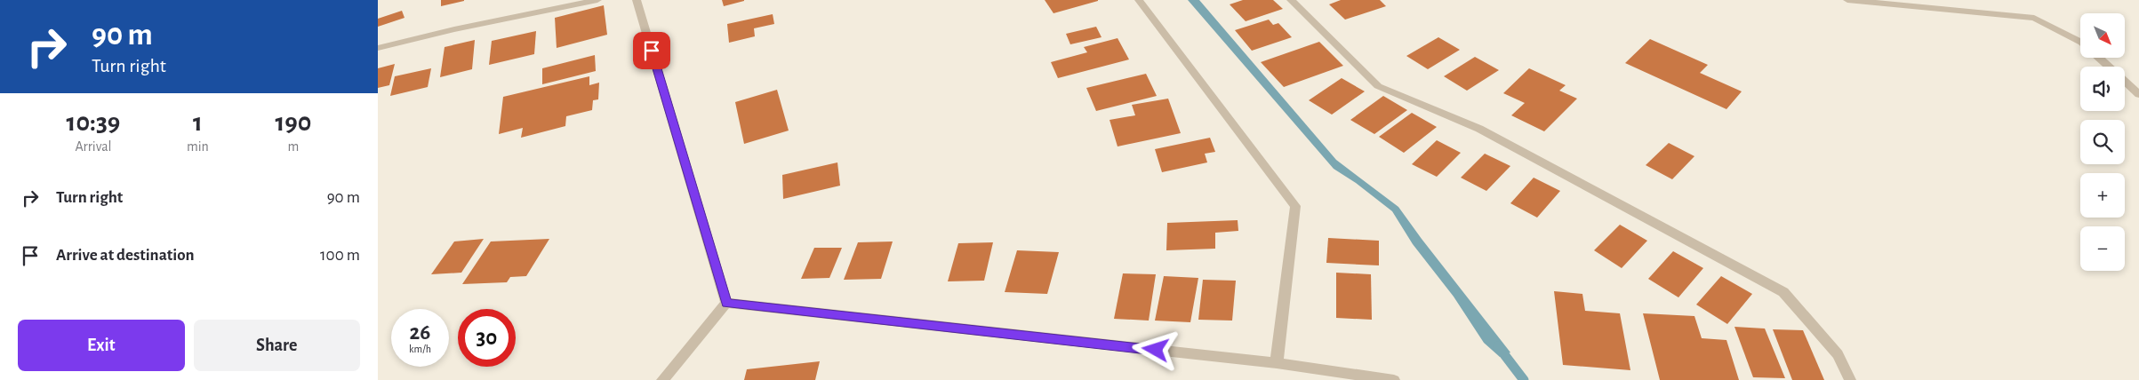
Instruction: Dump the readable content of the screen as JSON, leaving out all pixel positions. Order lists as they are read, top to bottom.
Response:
{
  "north": "bottom right",
  "page": {
    "turn": ["90 m", "Turn right"],
    "map_buttons": ["+", "−"],
    "eta": [
      "10:39",
      "Arrival",
      "1",
      "min",
      "190",
      "m"
    ],
    "list": [
      {
        "name": "Turn right",
        "value": "90 m"
      },
      {
        "name": "Arrive at destination",
        "value": "100 m"
      }
    ],
    "speed": "26 km/h",
    "limit": "30",
    "buttons": ["Exit", "Share"]
  }
}
